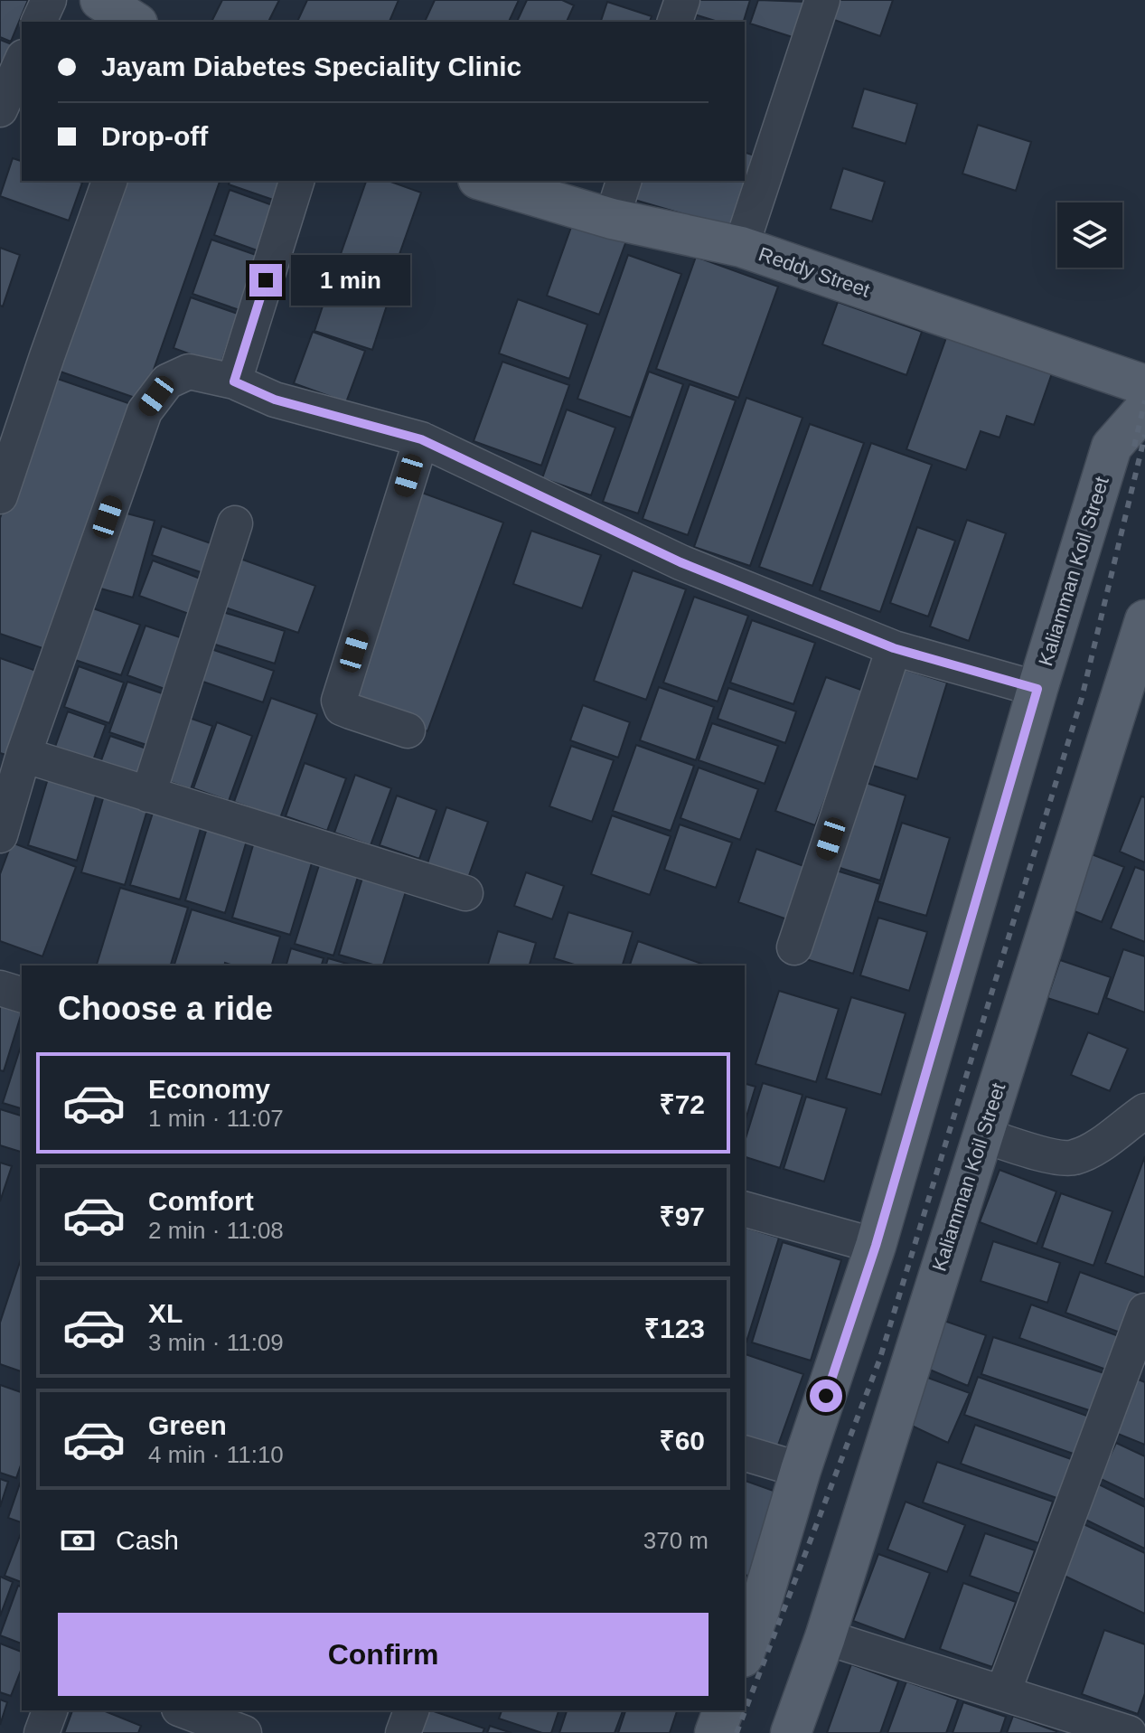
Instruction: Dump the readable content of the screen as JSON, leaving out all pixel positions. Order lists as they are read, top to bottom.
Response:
{
  "streets": {
    "main road": ["Reddy Street", "Kaliamman Koil Street"]
  },
  "page": {
    "banner": ["Jayam Diabetes Speciality Clinic", "Drop-off"],
    "bubble": "1 min",
    "heading": "Choose a ride",
    "list": [
      {
        "name": "Economy",
        "note": "1 min · 11:07",
        "value": "₹72"
      },
      {
        "name": "Comfort",
        "note": "2 min · 11:08",
        "value": "₹97"
      },
      {
        "name": "XL",
        "note": "3 min · 11:09",
        "value": "₹123"
      },
      {
        "name": "Green",
        "note": "4 min · 11:10",
        "value": "₹60"
      }
    ],
    "pay": ["Cash", "370 m"],
    "buttons": "Confirm"
  }
}
